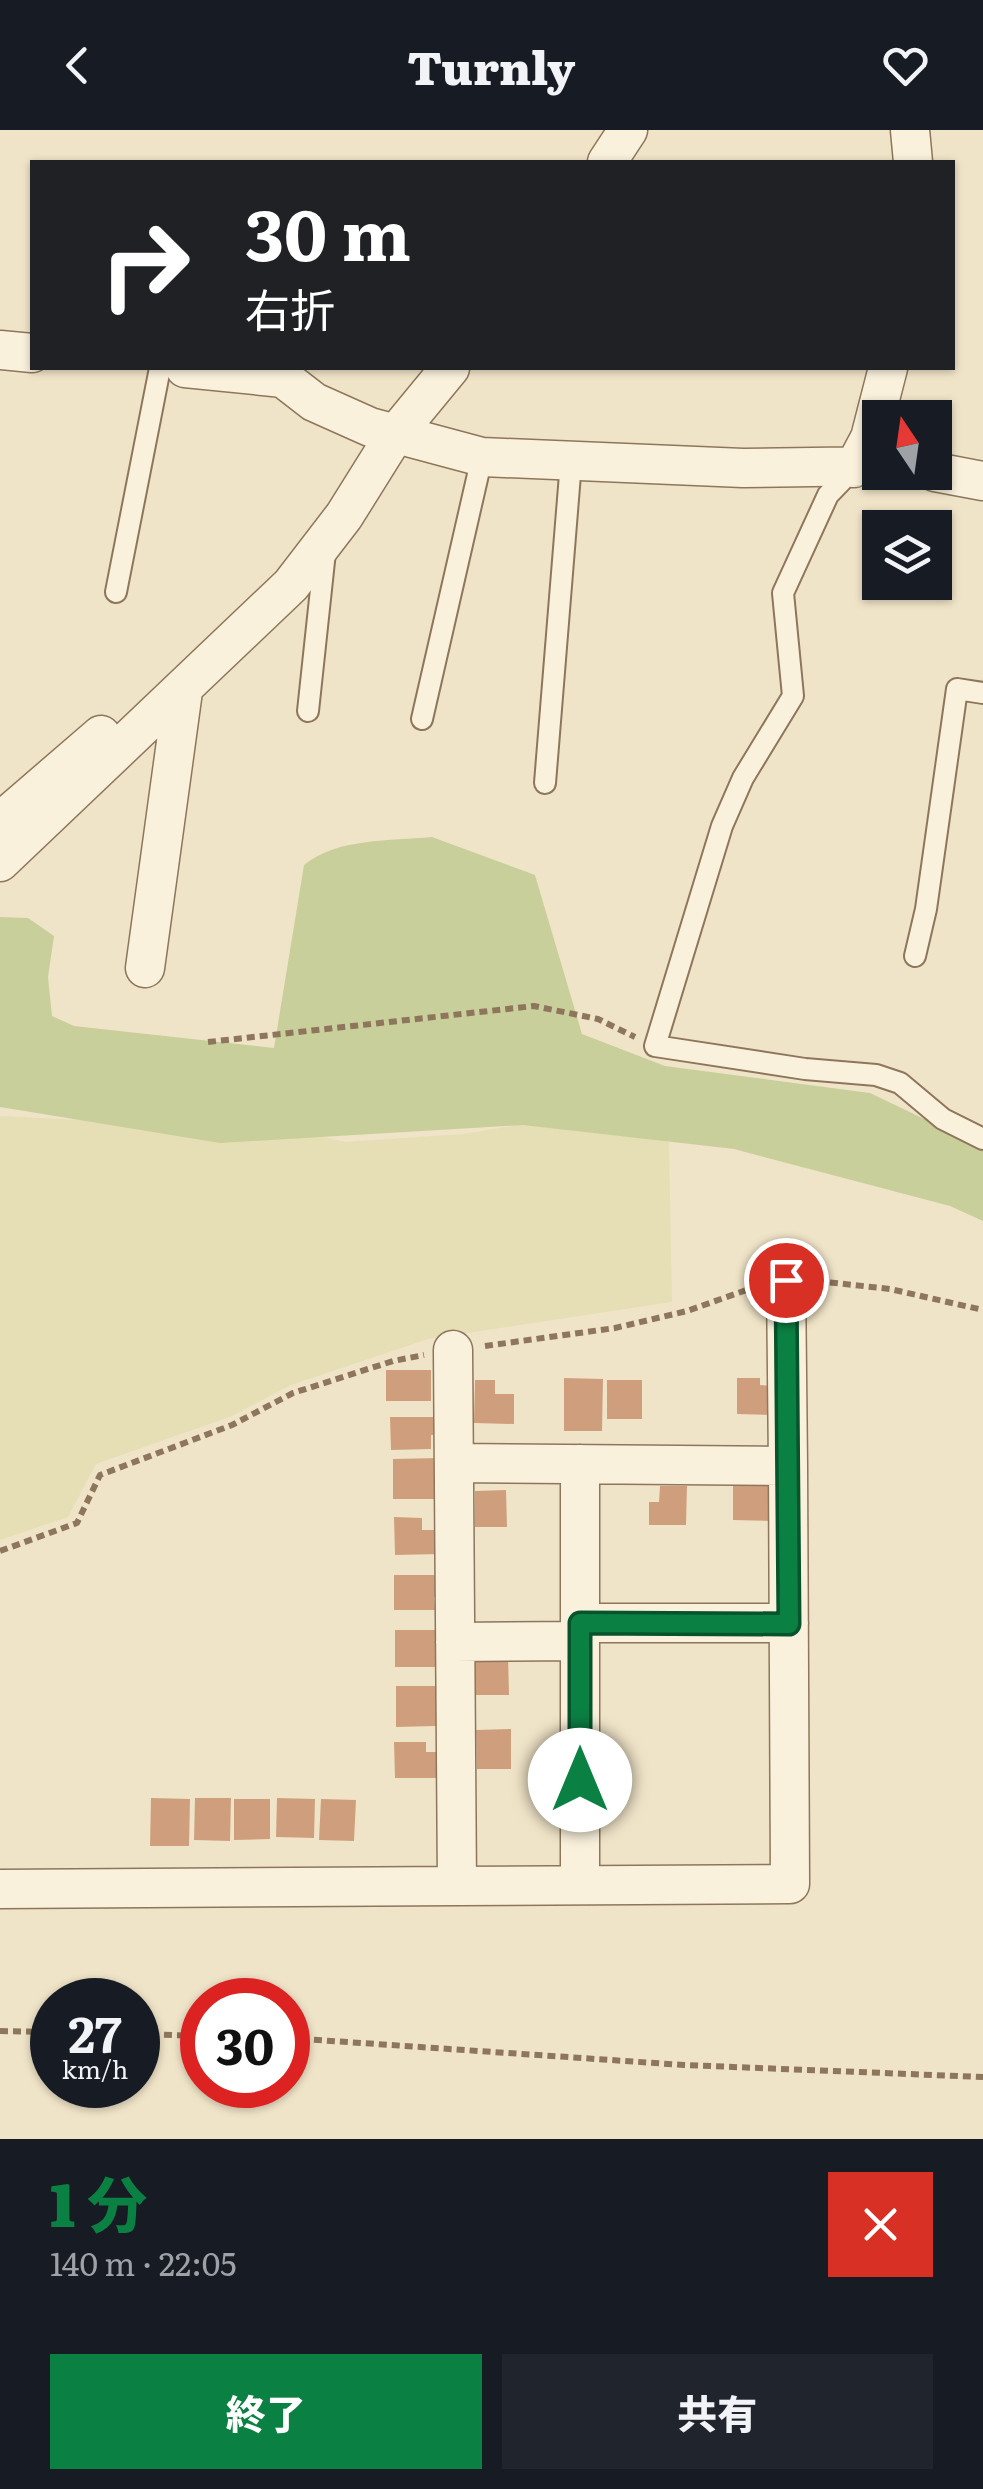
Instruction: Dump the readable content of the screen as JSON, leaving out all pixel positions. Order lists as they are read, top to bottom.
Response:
{
  "north": "top",
  "page": {
    "header": "Turnly",
    "turn": ["30 m", "右折"],
    "speed": "27 km/h",
    "limit": "30",
    "heading": ["1 分", "140 m · 22:05"],
    "buttons": ["終了", "共有"]
  }
}
